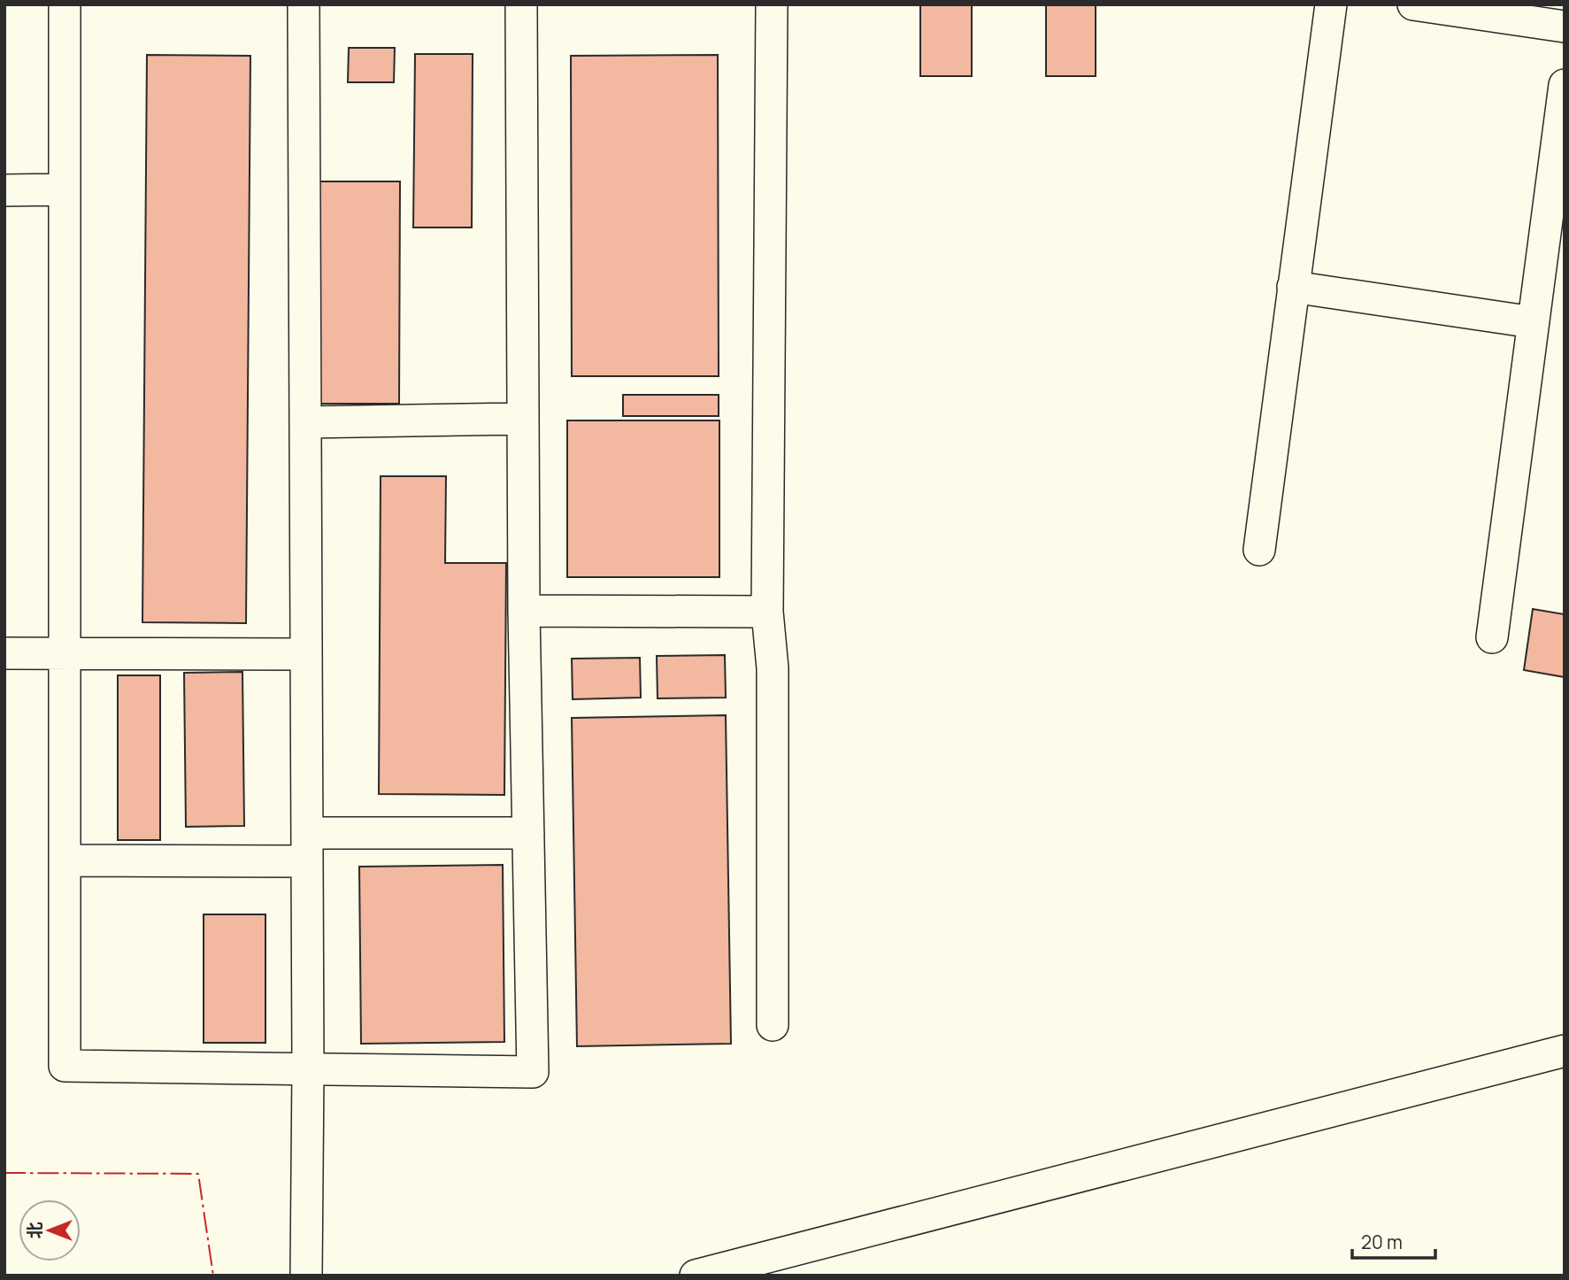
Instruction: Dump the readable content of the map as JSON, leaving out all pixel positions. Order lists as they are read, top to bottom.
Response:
{
  "scale_bar": "20 m",
  "north": "left"
}
